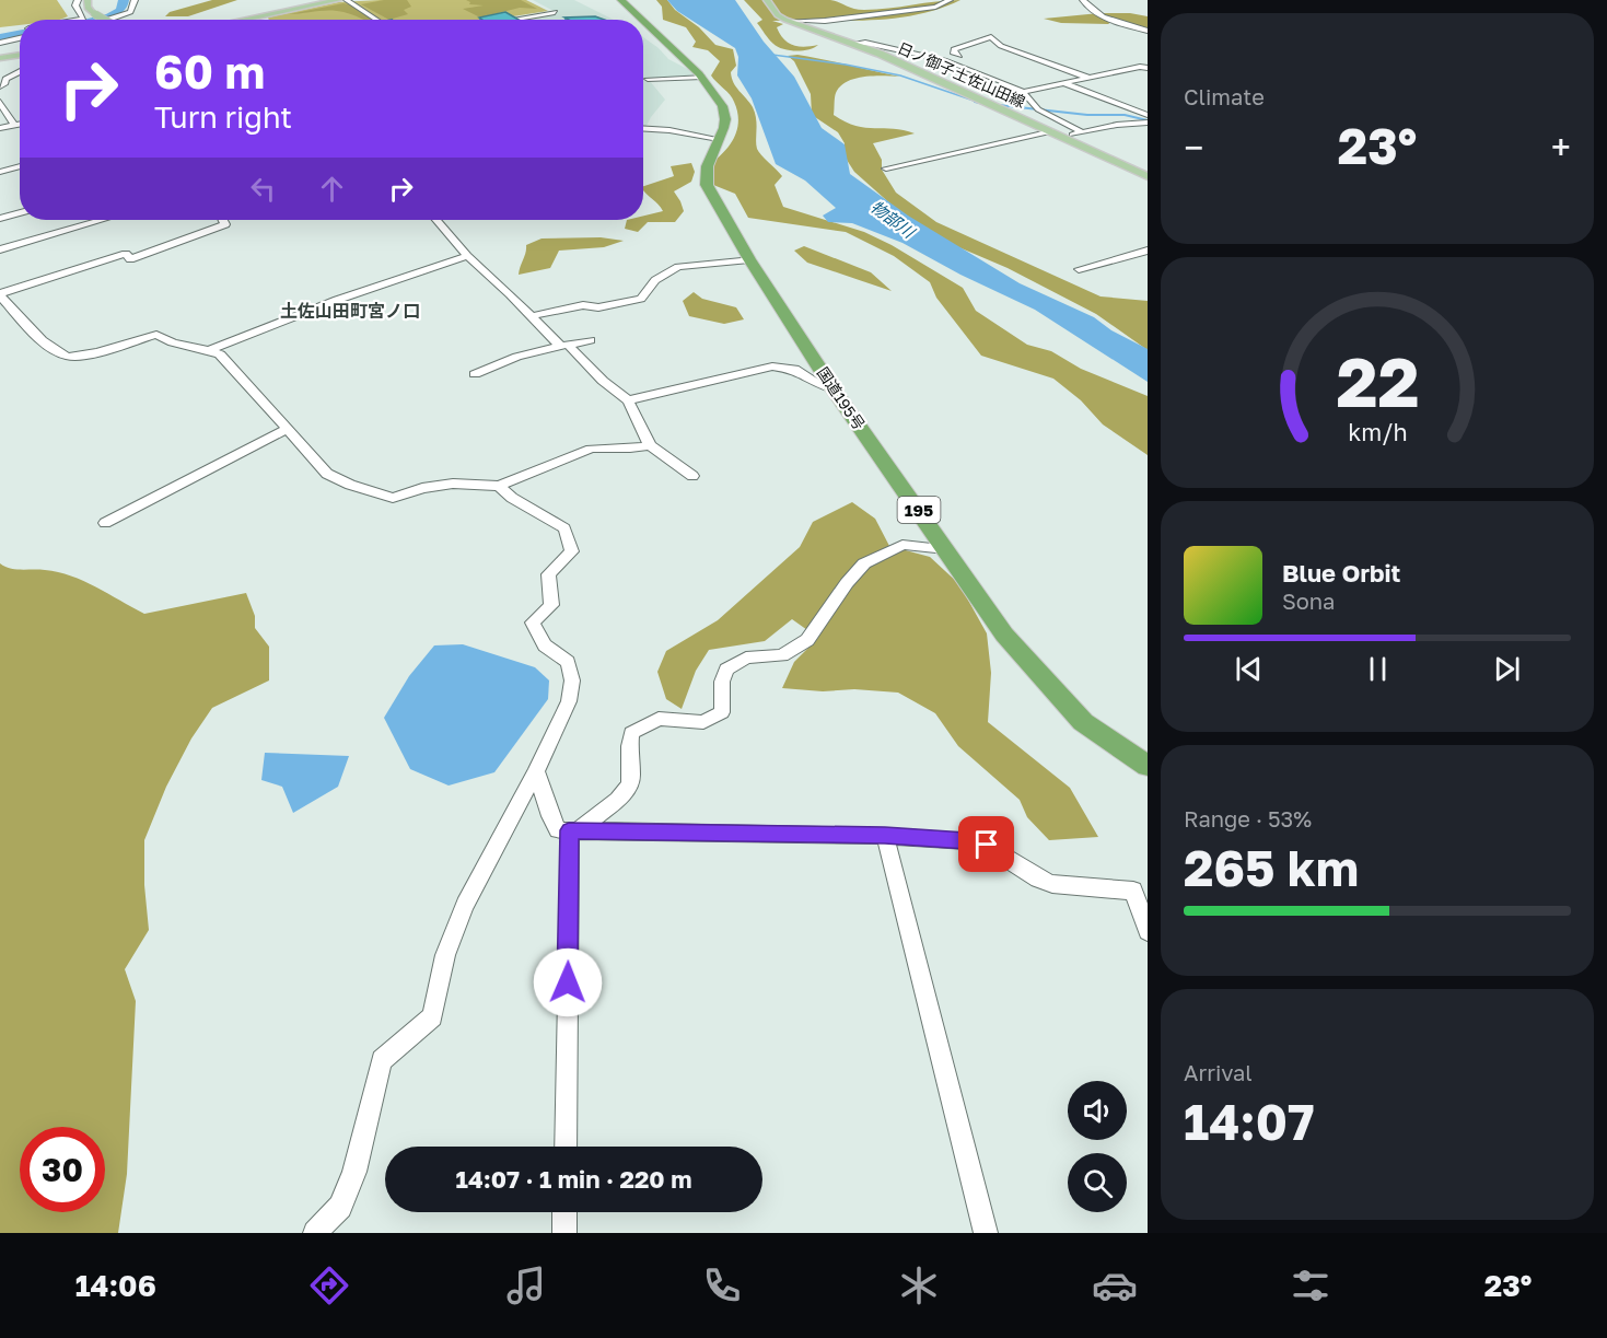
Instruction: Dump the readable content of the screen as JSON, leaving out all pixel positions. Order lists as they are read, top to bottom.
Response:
{
  "streets": {
    "highway": ["国道195号", "195"],
    "main road": ["日ノ御子土佐山田線"]
  },
  "districts": ["土佐山田町宮ノ口"],
  "water": ["物部川"],
  "page": {
    "tile": [
      "Climate",
      ["Range · 53%", "265 km"],
      ["Arrival", "14:07"]
    ],
    "turn": ["60 m", "Turn right"],
    "heat": ["−", "23°", "+"],
    "song": ["Blue Orbit", "Sona"],
    "limit": "30",
    "trip": "14:07 · 1 min · 220 m",
    "tabs": ["14:06", "23°"],
    "gauge": ["22", "km/h"]
  }
}
